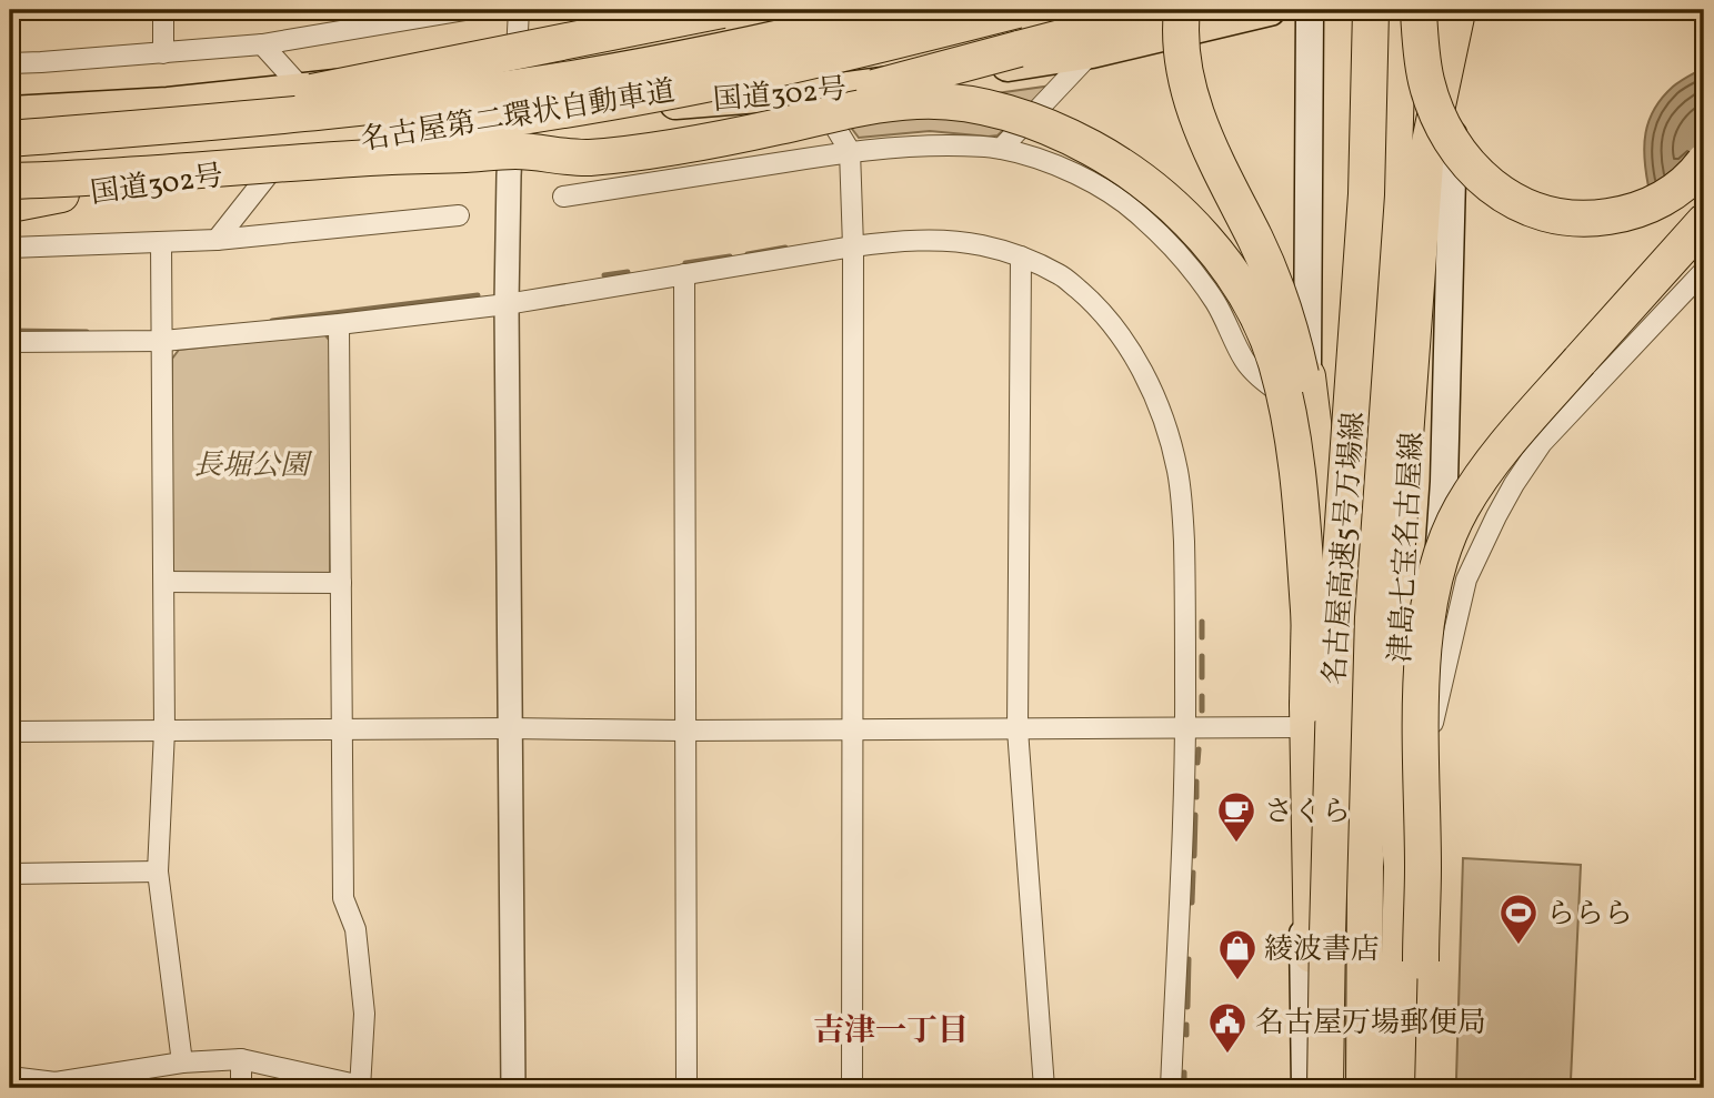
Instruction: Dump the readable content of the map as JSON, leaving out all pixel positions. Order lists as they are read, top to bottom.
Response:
{
  "streets": {
    "highway": ["国道302号", "名古屋第二環状自動車道", "名古屋高速5号万場線"],
    "main road": ["津島七宝名古屋線"]
  },
  "districts": ["吉津一丁目"],
  "parks": ["長堀公園"],
  "places": {
    "cafe": ["さくら"],
    "sports": ["ららら"],
    "shop": ["綾波書店"],
    "public building": ["名古屋万場郵便局"]
  }
}
